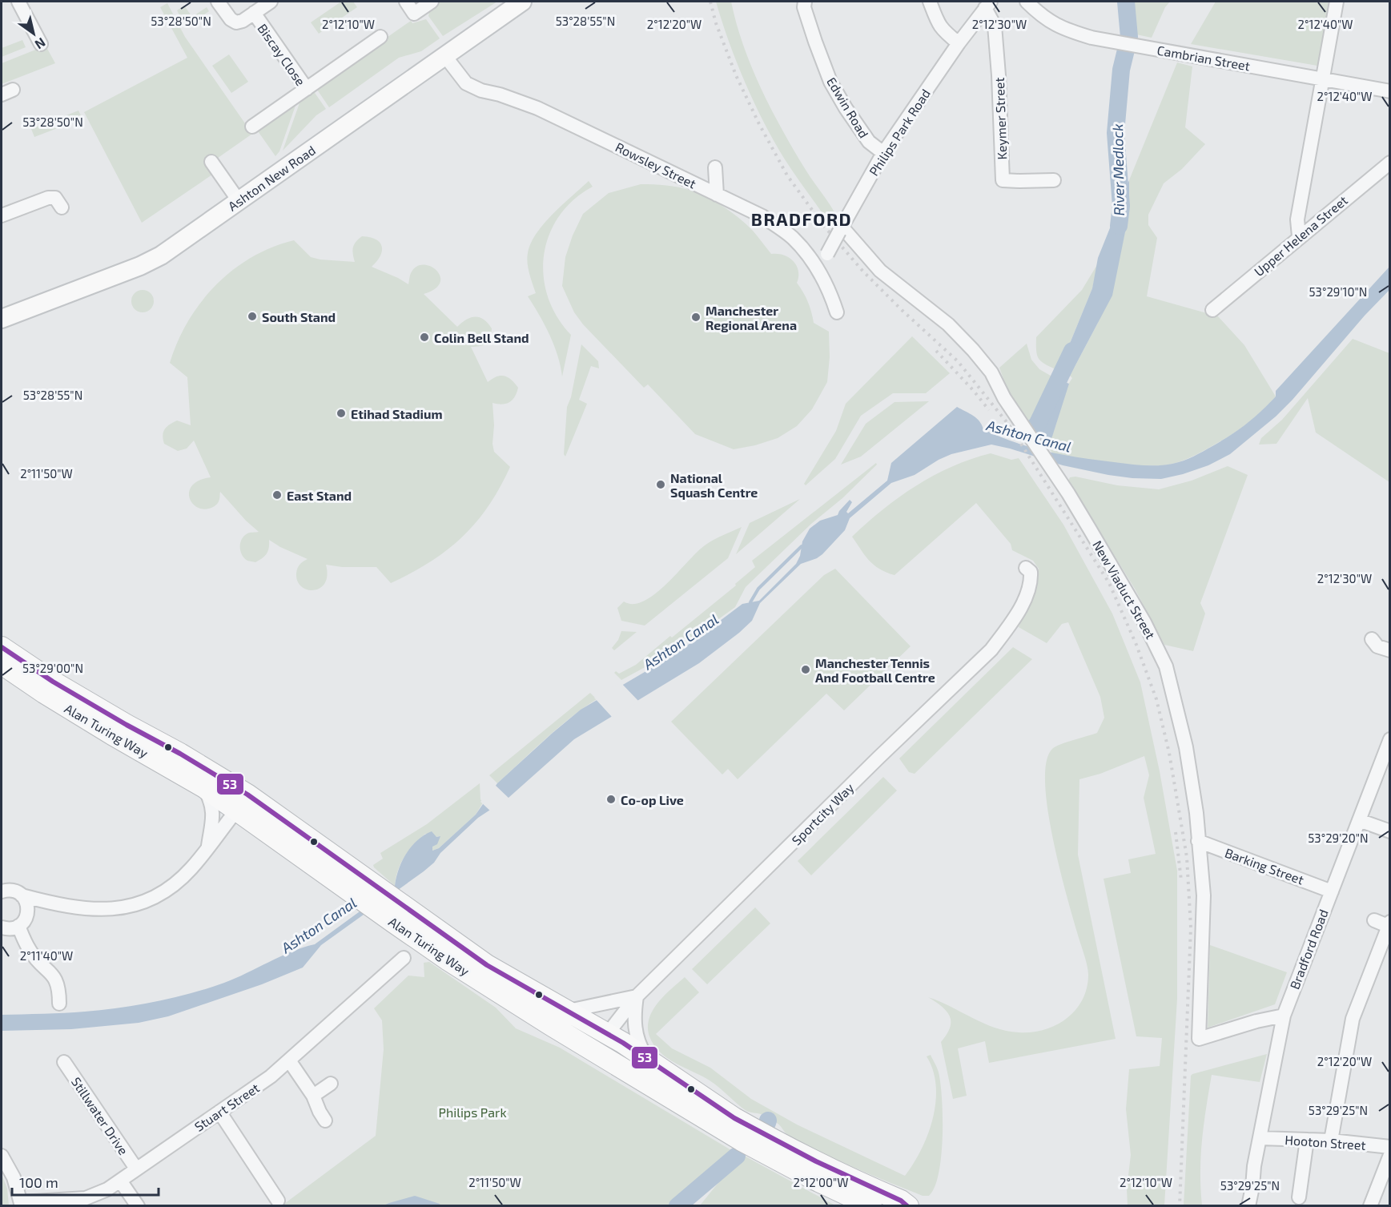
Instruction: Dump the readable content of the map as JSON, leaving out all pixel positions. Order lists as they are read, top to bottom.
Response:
{
  "streets": {
    "highway": ["Alan Turing Way", "Sportcity Way"],
    "main road": ["Ashton New Road"],
    "street": [
      "Biscay Close",
      "Cambrian Street",
      "Edwin Road",
      "Keymer Street",
      "Philips Park Road",
      "Rowsley Street",
      "Upper Helena Street",
      "New Viaduct Street",
      "Barking Street",
      "Bradford Road",
      "Stuart Street",
      "Stillwater Drive",
      "Hooton Street"
    ]
  },
  "crossings": [
    ["Edwin Road", "Philips Park Road"],
    ["Keymer Street", "Philips Park Road"],
    ["Philips Park Road", "Rowsley Street"],
    ["Philips Park Road", "New Viaduct Street"],
    ["Rowsley Street", "Ashton New Road"],
    ["New Viaduct Street", "Barking Street"],
    ["New Viaduct Street", "Bradford Road"],
    ["Alan Turing Way", "Sportcity Way"],
    ["Barking Street", "Bradford Road"],
    ["Bradford Road", "Hooton Street"],
    ["Stuart Street", "Stillwater Drive"]
  ],
  "districts": ["BRADFORD"],
  "water": ["River Medlock", "Ashton Canal"],
  "parks": ["Philips Park"],
  "places": [
    "South Stand",
    "Manchester Regional Arena",
    "Colin Bell Stand",
    "Etihad Stadium",
    "National Squash Centre",
    "East Stand",
    "Manchester Tennis And Football Centre",
    "Co-op Live"
  ],
  "lines": ["transit line 53"],
  "scale_bar": "100 m",
  "north": "bottom right",
  "coordinates": [
    "53°28'50\"N",
    "53°28'55\"N",
    "2°12'10\"W",
    "2°12'30\"W",
    "2°12'20\"W",
    "2°12'40\"W",
    "53°29'10\"N",
    "2°11'50\"W",
    "53°29'00\"N",
    "53°29'20\"N",
    "2°11'40\"W",
    "53°29'25\"N",
    "2°12'00\"W"
  ]
}
